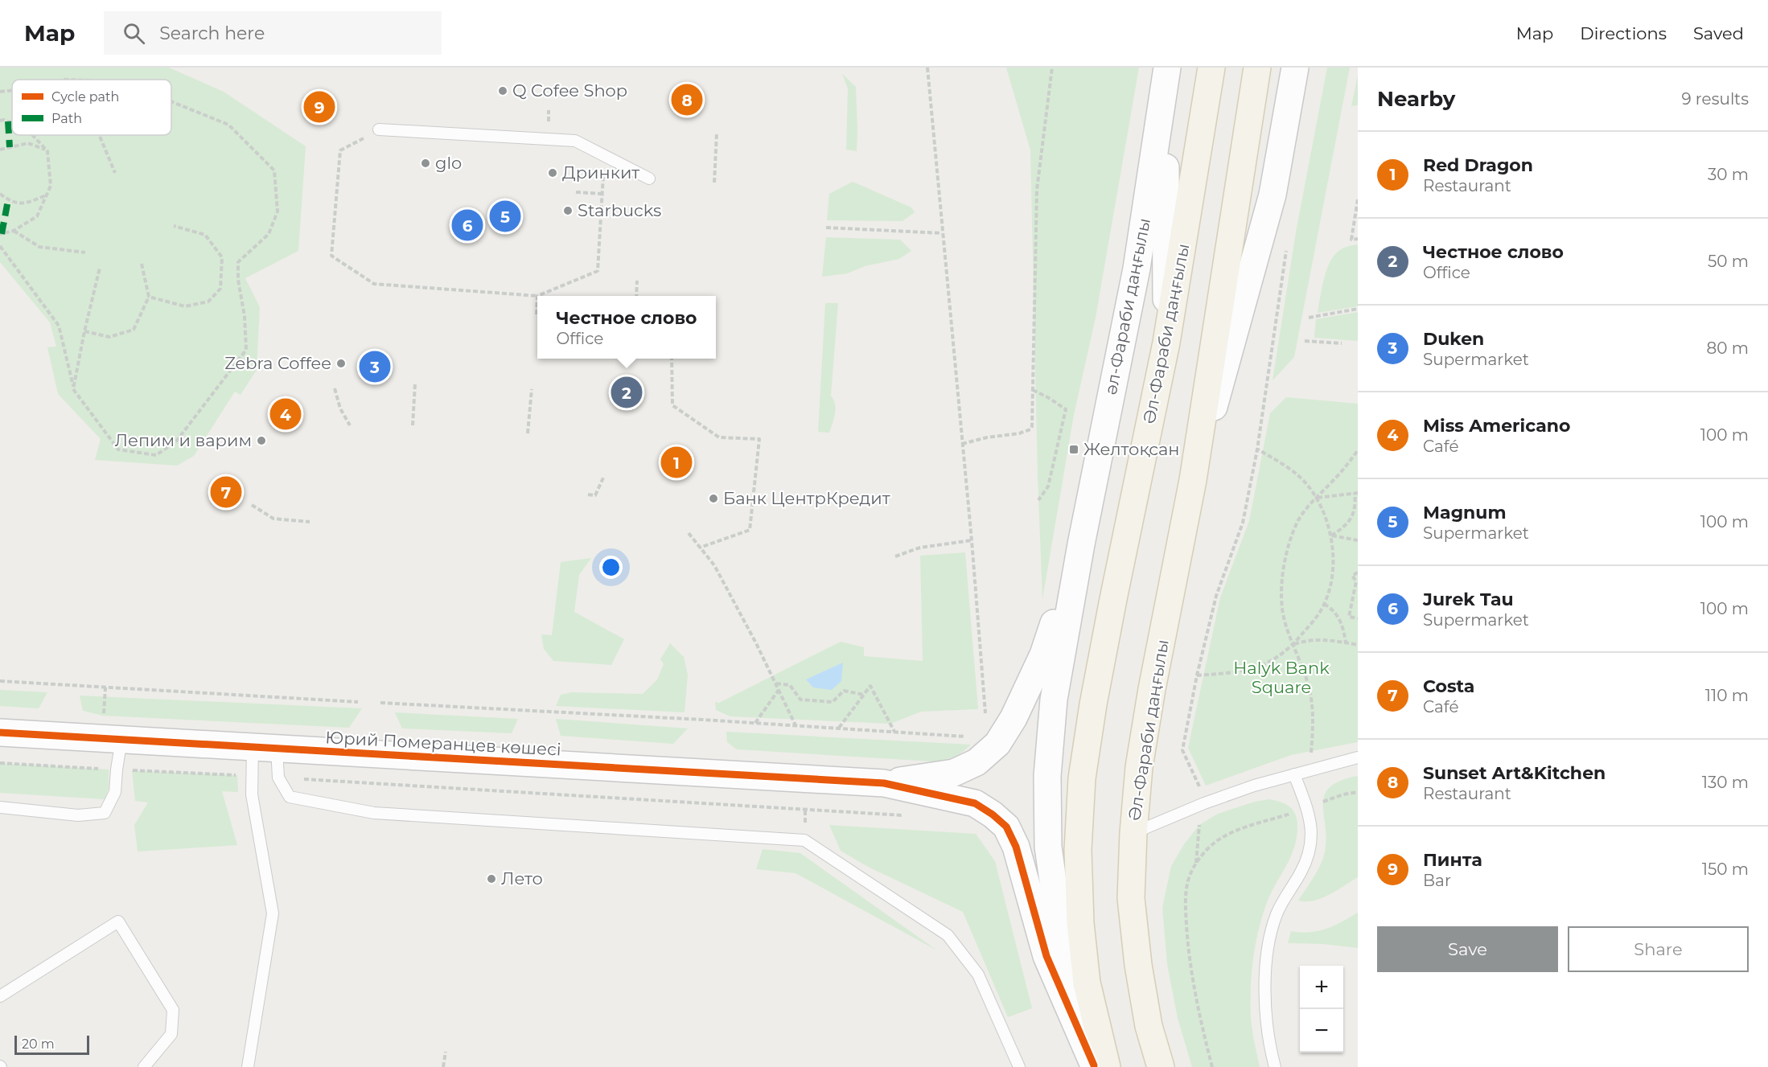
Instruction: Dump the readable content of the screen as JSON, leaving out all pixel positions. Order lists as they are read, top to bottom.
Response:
{
  "streets": {
    "main road": ["әл-Фараби даңғылы", "Әл-Фараби даңғылы", "Юрий Померанцев көшесі"]
  },
  "parks": ["Halyk Bank Square"],
  "places": {
    "other": [
      "Q Cofee Shop",
      "glo",
      "Дринкит",
      "Starbucks",
      "Zebra Coffee",
      "Лепим и варим",
      "Банк ЦентрКредит",
      "Лето"
    ],
    "transit": ["Желтоқсан"]
  },
  "legend": ["Cycle path", "Path"],
  "scale_bar": "20 m",
  "page": {
    "header": "Map",
    "search": "Search here",
    "nav": ["Map", "Directions", "Saved"],
    "heading": ["Nearby", "9 results"],
    "pins": [
      "8",
      "9",
      "5",
      "6",
      "3",
      "2",
      "4",
      "1",
      "7"
    ],
    "list": [
      {
        "mark": "1",
        "name": "Red Dragon",
        "note": "Restaurant",
        "value": "30 m"
      },
      {
        "mark": "2",
        "name": "Честное слово",
        "note": "Office",
        "value": "50 m"
      },
      {
        "mark": "3",
        "name": "Duken",
        "note": "Supermarket",
        "value": "80 m"
      },
      {
        "mark": "4",
        "name": "Miss Americano",
        "note": "Café",
        "value": "100 m"
      },
      {
        "mark": "5",
        "name": "Magnum",
        "note": "Supermarket",
        "value": "100 m"
      },
      {
        "mark": "6",
        "name": "Jurek Tau",
        "note": "Supermarket",
        "value": "100 m"
      },
      {
        "mark": "7",
        "name": "Costa",
        "note": "Café",
        "value": "110 m"
      },
      {
        "mark": "8",
        "name": "Sunset Art&Kitchen",
        "note": "Restaurant",
        "value": "130 m"
      },
      {
        "mark": "9",
        "name": "Пинта",
        "note": "Bar",
        "value": "150 m"
      }
    ],
    "popup": ["Честное слово", "Office"],
    "buttons": ["Save", "Share"],
    "map_buttons": ["+", "−"],
    "scale": "20 m"
  }
}
